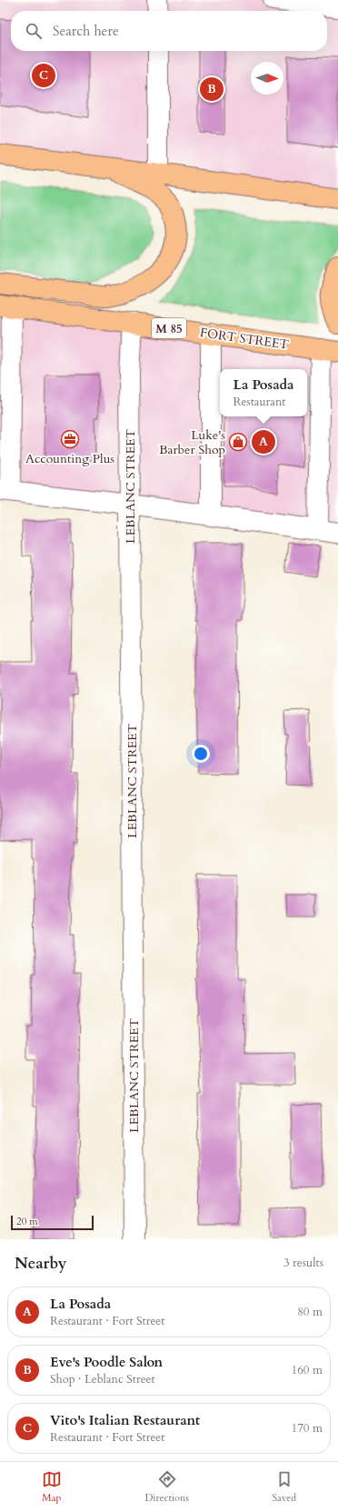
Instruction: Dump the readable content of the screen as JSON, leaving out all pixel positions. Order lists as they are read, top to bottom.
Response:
{
  "streets": {
    "main road": ["M 85", "FORT STREET"],
    "street": ["LEBLANC STREET"]
  },
  "crossings": [
    ["FORT STREET", "LEBLANC STREET"]
  ],
  "places": {
    "office": ["Accounting Plus"],
    "shop": ["Luke's Barber Shop"]
  },
  "scale_bar": "20 m",
  "north": "right",
  "page": {
    "search": "Search here",
    "pins": ["C", "B", "A"],
    "popup": ["La Posada", "Restaurant"],
    "scale": "20 m",
    "heading": ["Nearby", "3 results"],
    "list": [
      {
        "mark": "A",
        "name": "La Posada",
        "note": "Restaurant · Fort Street",
        "value": "80 m"
      },
      {
        "mark": "B",
        "name": "Eve's Poodle Salon",
        "note": "Shop · Leblanc Street",
        "value": "160 m"
      },
      {
        "mark": "C",
        "name": "Vito's Italian Restaurant",
        "note": "Restaurant · Fort Street",
        "value": "170 m"
      }
    ],
    "nav": ["Map", "Directions", "Saved"]
  }
}
